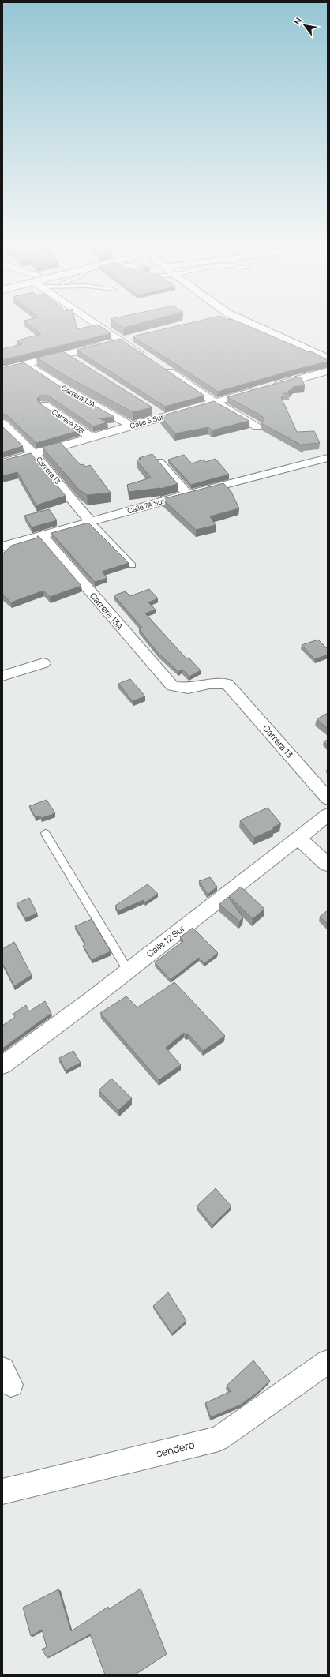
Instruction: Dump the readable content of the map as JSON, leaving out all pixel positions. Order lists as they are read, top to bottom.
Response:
{
  "streets": {
    "street": [
      "Carrera 12A",
      "Carrera 12B",
      "Calle 5 Sur",
      "Carrera 13",
      "Calle 7A Sur",
      "Carrera 13A",
      "Calle 12 Sur",
      "sendero"
    ]
  },
  "crossings": [
    ["Carrera 12A", "Calle 5 Sur"],
    ["Carrera 12B", "Calle 5 Sur"],
    ["Calle 5 Sur", "Carrera 13"],
    ["Carrera 13", "Calle 7A Sur"],
    ["Carrera 13", "Carrera 13A"],
    ["Calle 7A Sur", "Carrera 13A"]
  ],
  "north": "top left"
}
